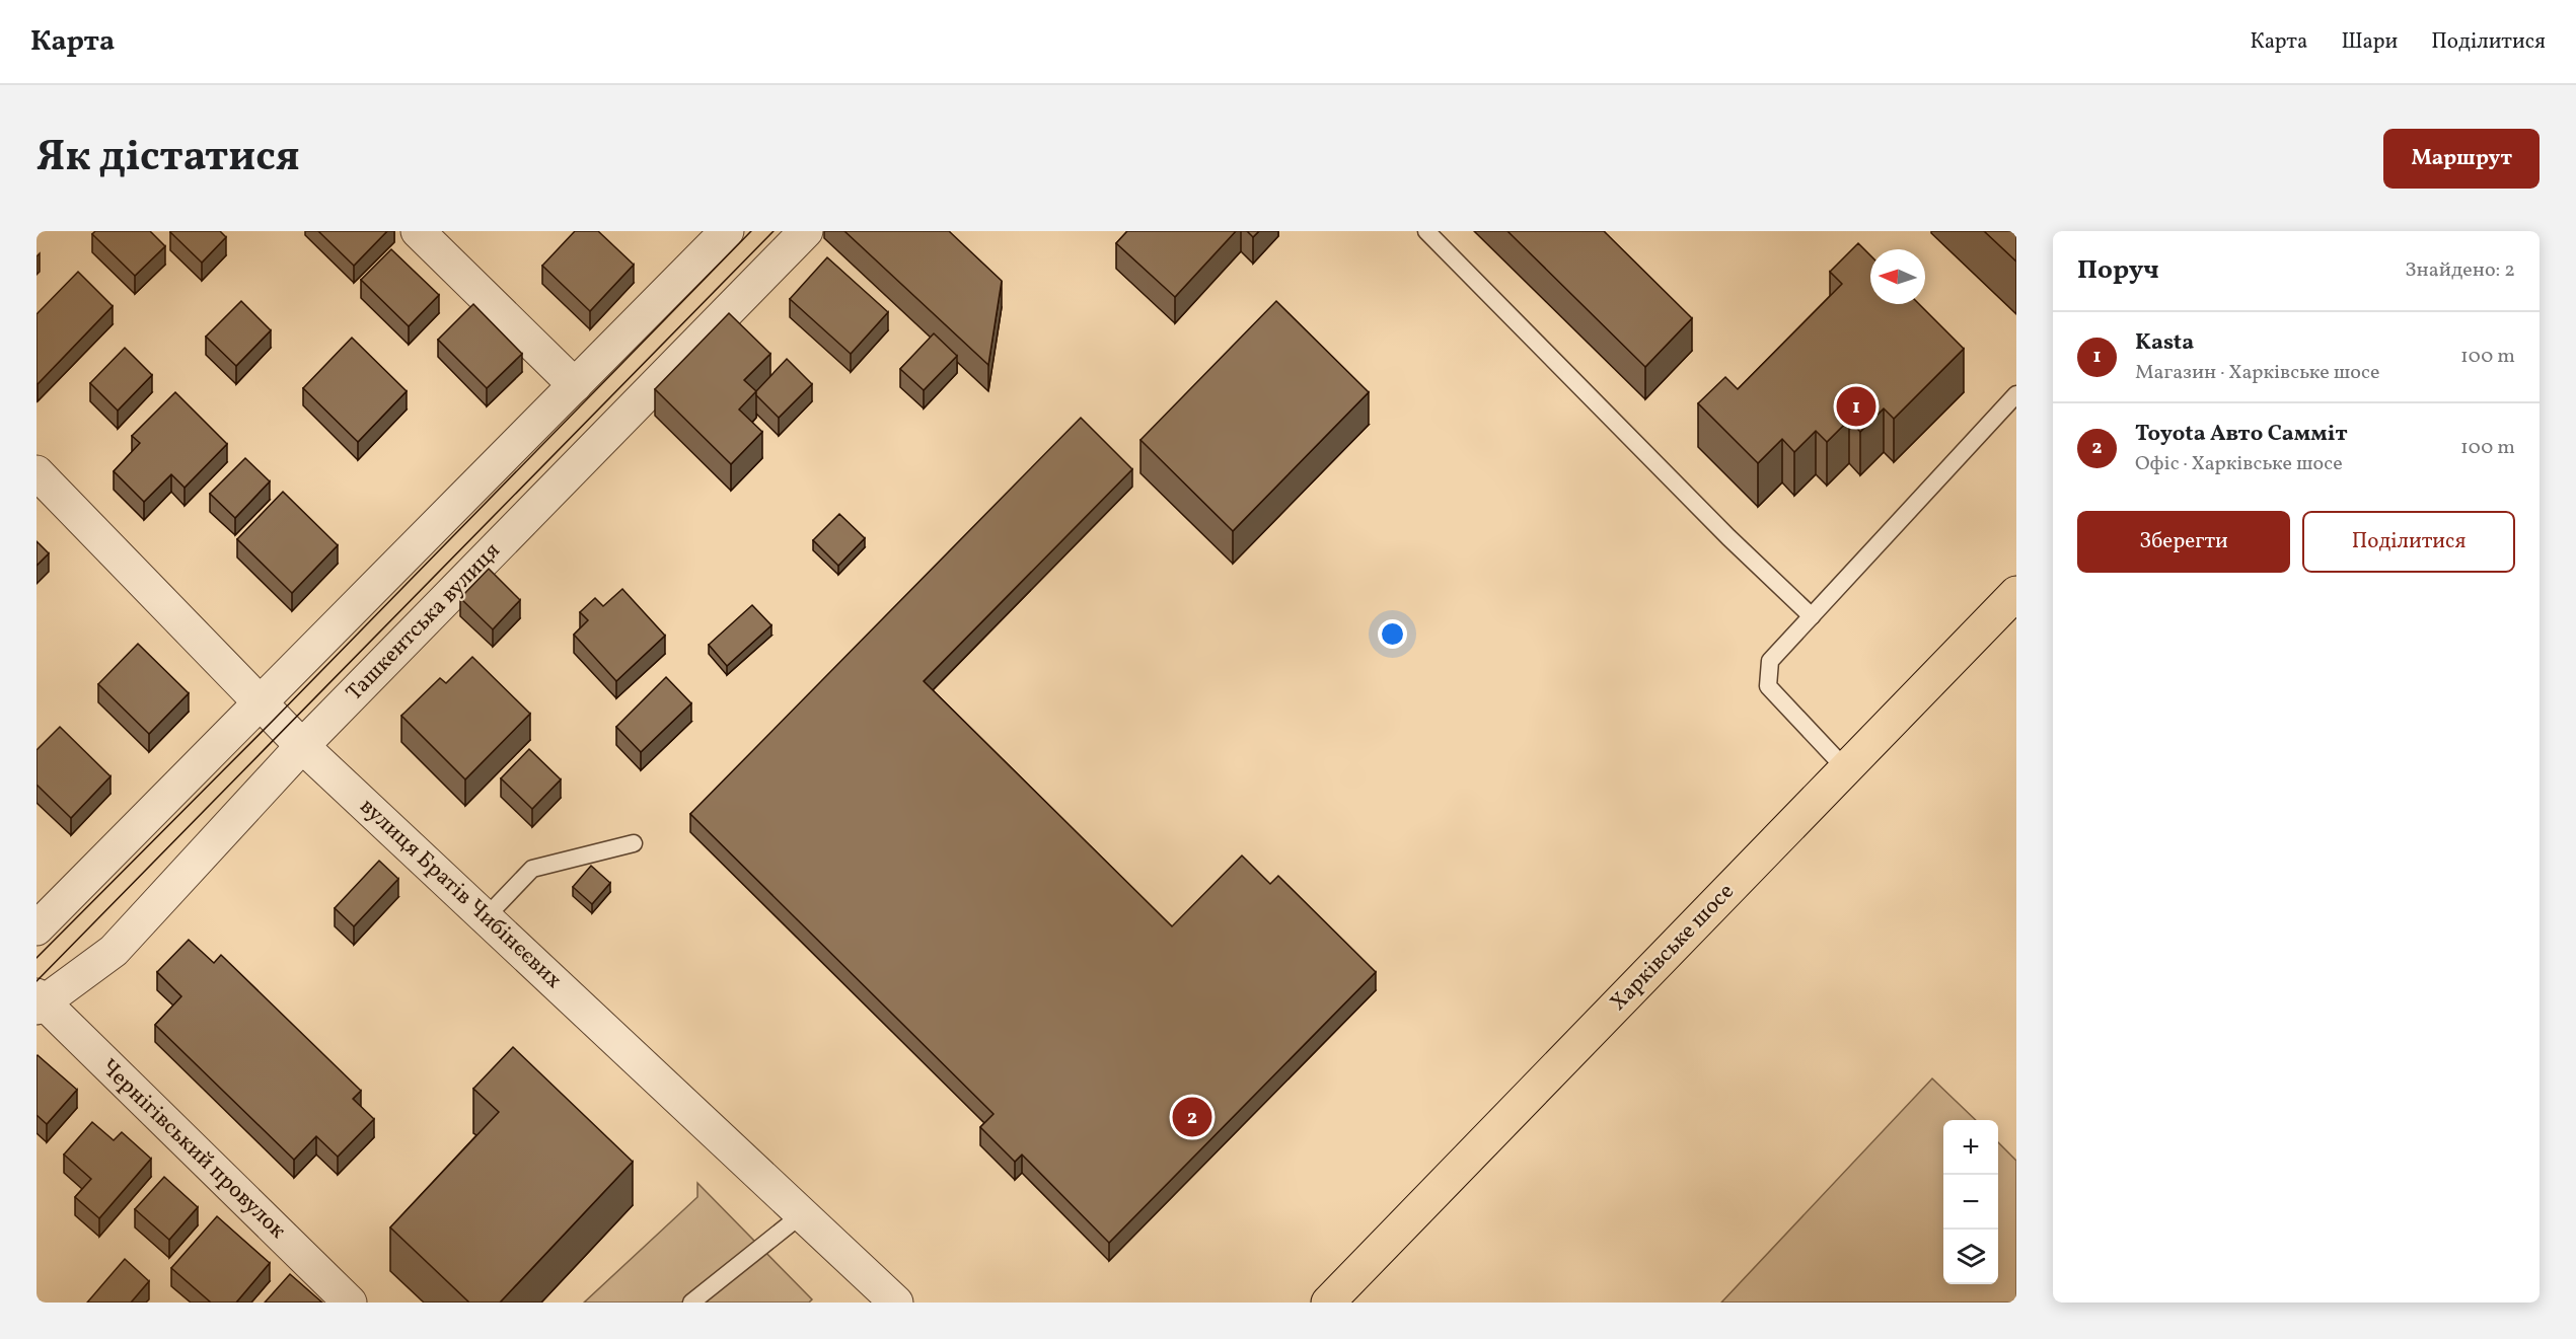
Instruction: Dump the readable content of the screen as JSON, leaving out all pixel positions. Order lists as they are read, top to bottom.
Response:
{
  "streets": {
    "main road": ["Харківське шосе"],
    "street": ["Ташкентська вулиця", "вулиця Братів Чибінєєвих", "Чернігівський провулок"]
  },
  "crossings": [
    ["Ташкентська вулиця", "вулиця Братів Чибінєєвих"],
    ["Ташкентська вулиця", "Чернігівський провулок"]
  ],
  "north": "left",
  "page": {
    "header": "Карта",
    "nav": ["Карта", "Шари", "Поділитися"],
    "title": "Як дістатися",
    "buttons": [
      "Маршрут",
      ["Зберегти", "Поділитися"]
    ],
    "heading": ["Поруч", "Знайдено: 2"],
    "list": [
      {
        "mark": "1",
        "name": "Kasta",
        "note": "Магазин · Харківське шосе",
        "value": "100 m"
      },
      {
        "mark": "2",
        "name": "Toyota Авто Самміт",
        "note": "Офіс · Харківське шосе",
        "value": "100 m"
      }
    ],
    "pins": ["1", "2"],
    "map_buttons": ["+", "−"]
  }
}
